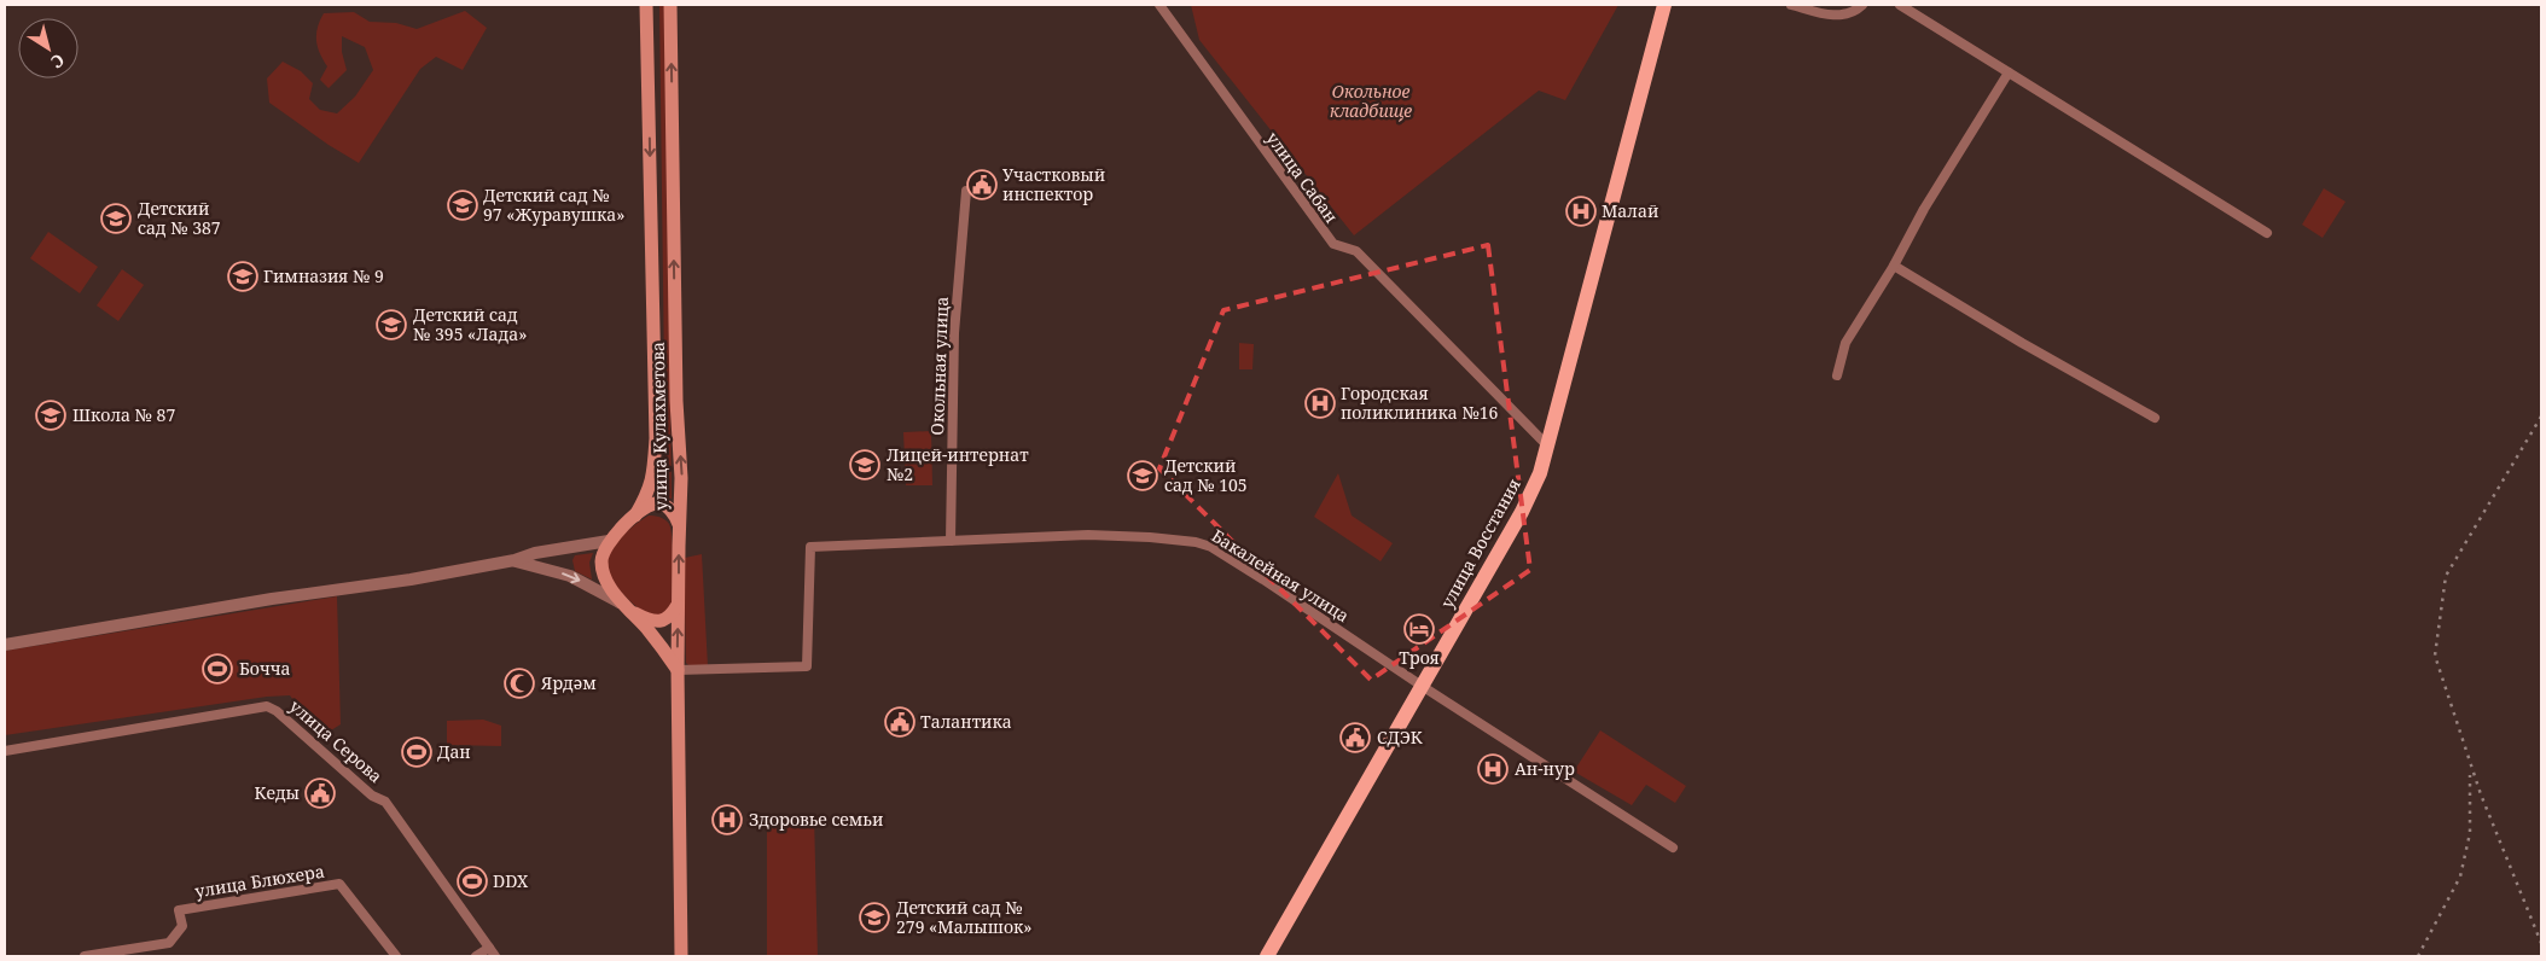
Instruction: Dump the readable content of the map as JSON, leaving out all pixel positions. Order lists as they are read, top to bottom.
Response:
{
  "streets": {
    "main road": ["улица Кулахметова", "улица Восстания"],
    "street": [
      "улица Сабан",
      "Окольная улица",
      "Бакалейная улица",
      "улица Серова",
      "улица Блюхера"
    ]
  },
  "crossings": [
    ["улица Сабан", "улица Восстания"],
    ["Окольная улица", "Бакалейная улица"],
    ["улица Кулахметова", "Бакалейная улица"],
    ["улица Восстания", "Бакалейная улица"]
  ],
  "parks": ["Окольное кладбище"],
  "places": {
    "public building": [
      "Участковый инспектор",
      "Талантика",
      "СДЭК",
      "Кеды"
    ],
    "school or university": [
      "Детский сад № 97 «Журавушка»",
      "Детский сад № 387",
      "Гимназия № 9",
      "Детский сад № 395 «Лада»",
      "Школа № 87",
      "Лицей-интернат №2",
      "Детский сад № 105",
      "Детский сад № 279 «Малышок»"
    ],
    "hospital": [
      "Малай",
      "Городская поликлиника №16",
      "Ан-нур",
      "Здоровье семьи"
    ],
    "hotel": ["Троя"],
    "sports": ["Бочча", "Дан", "DDX"],
    "mosque": ["Ярдәм"]
  },
  "north": "bottom right"
}
